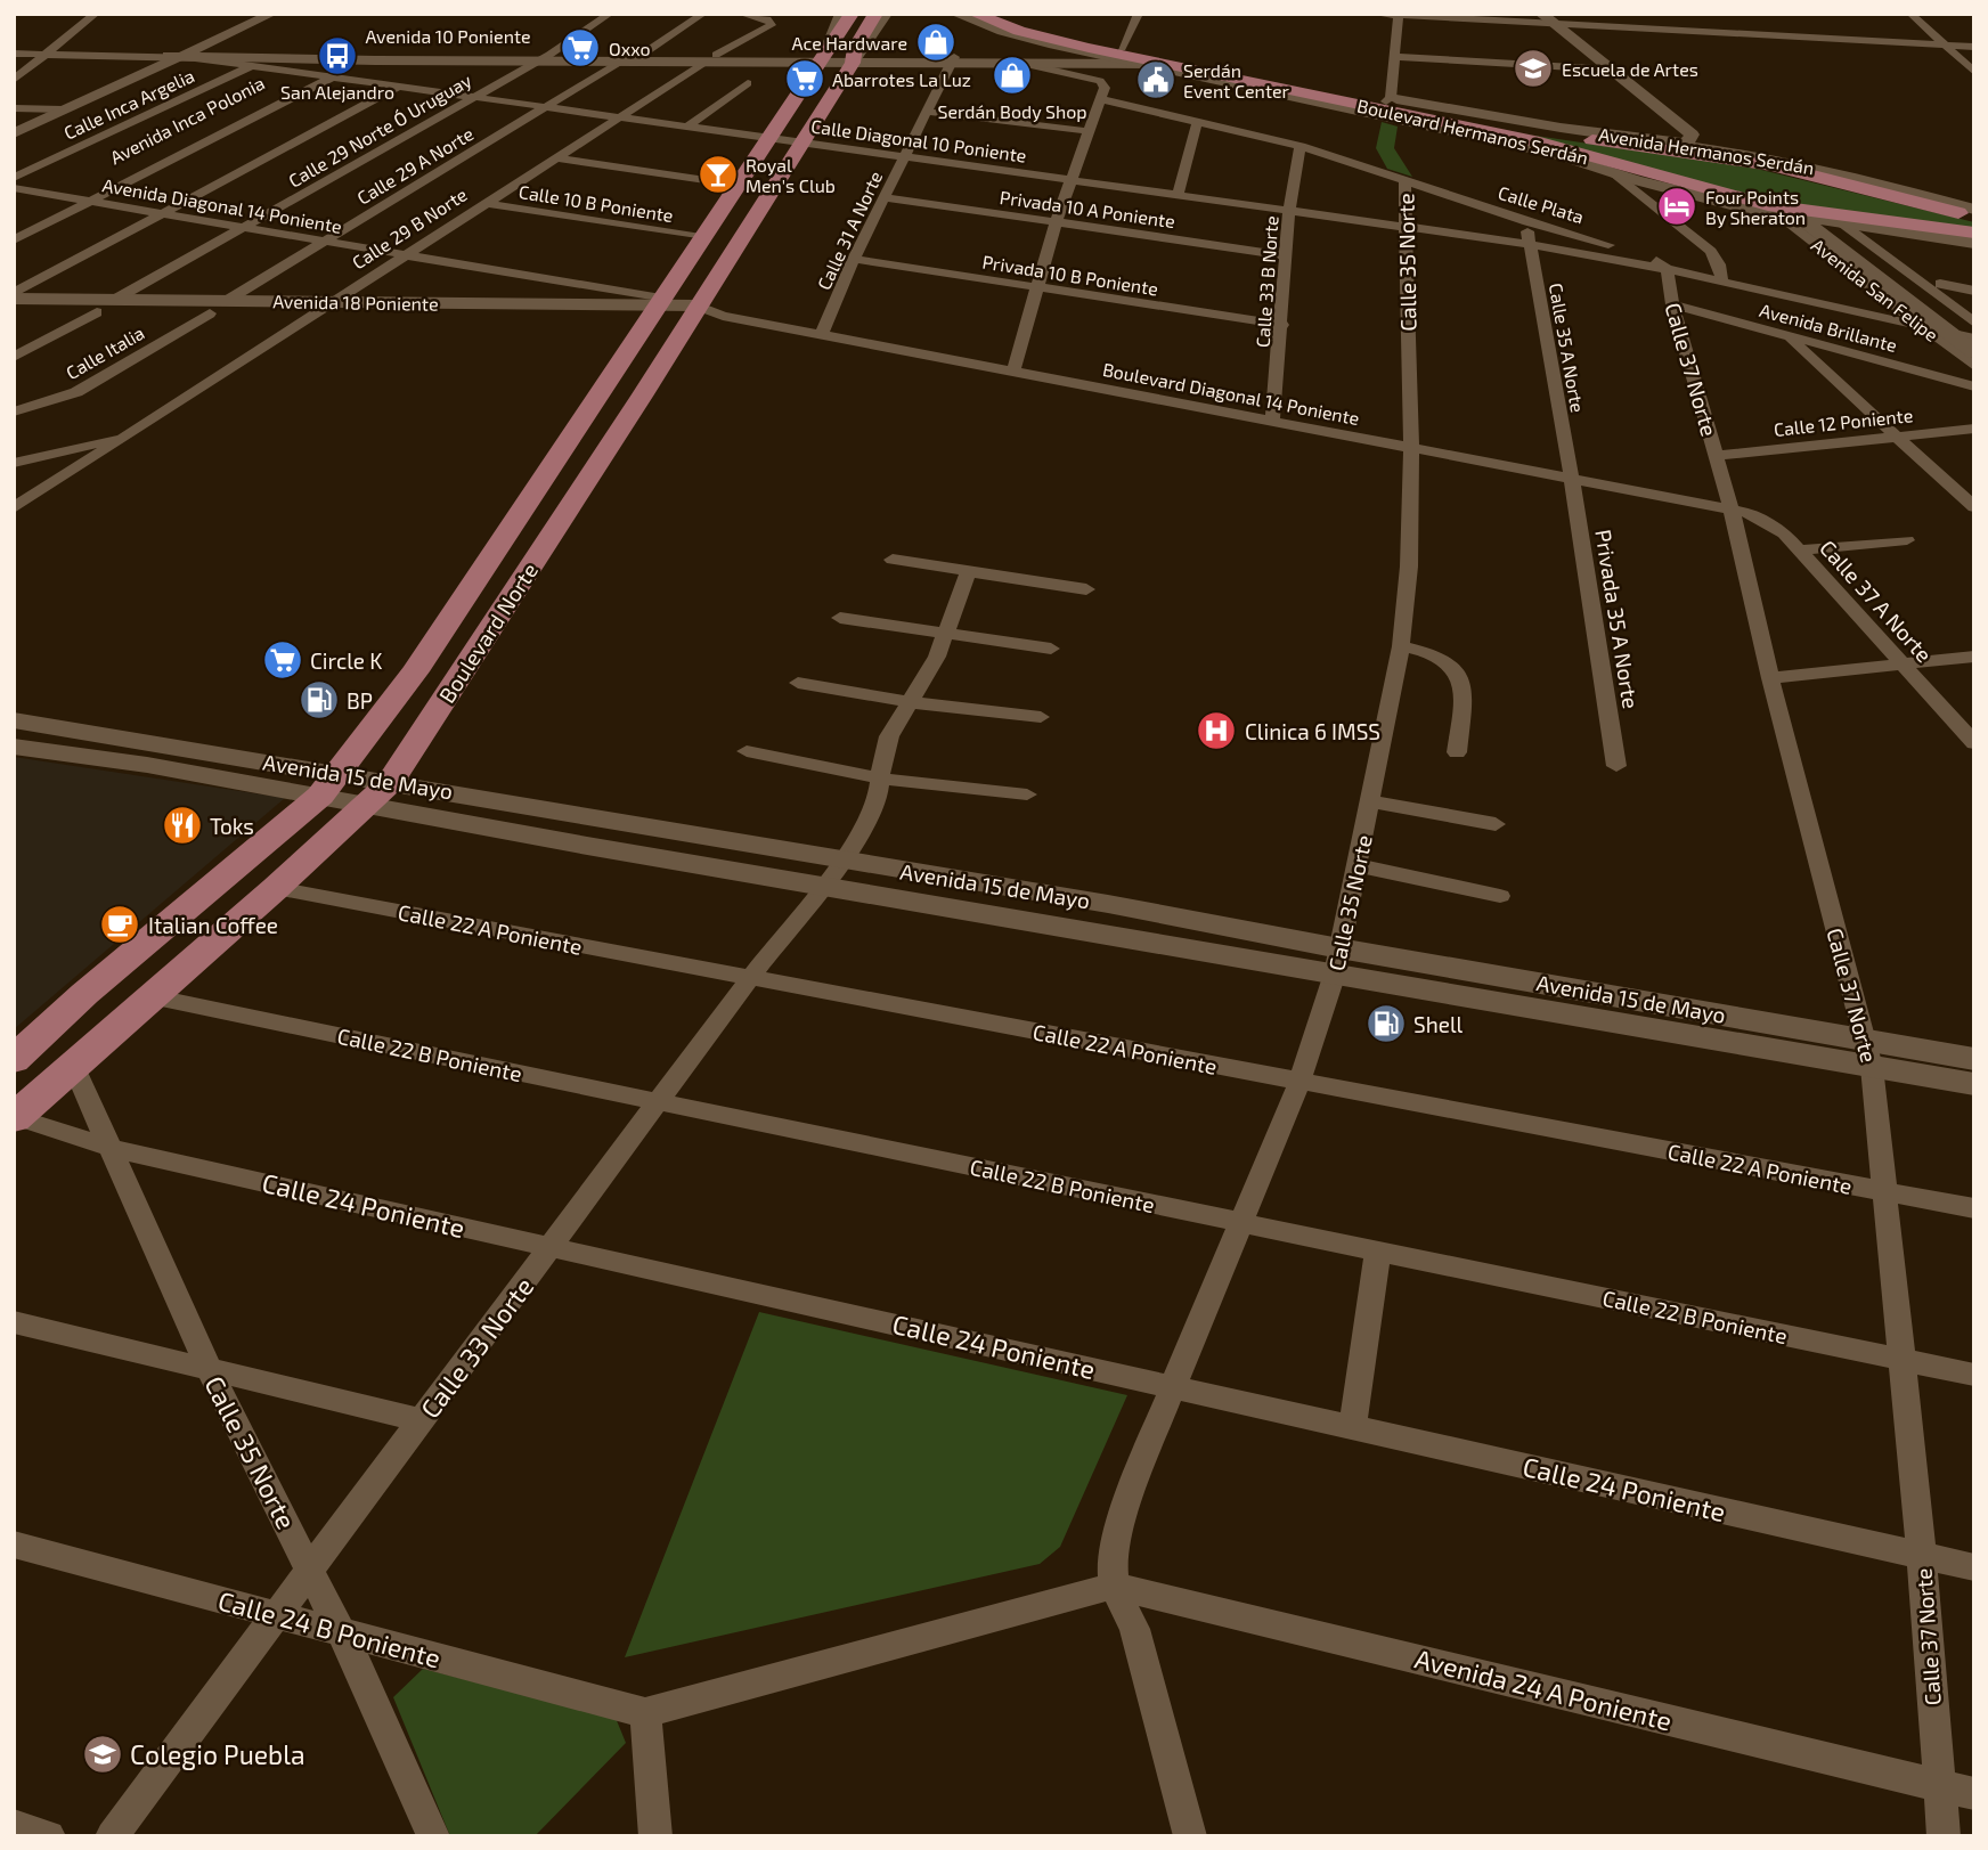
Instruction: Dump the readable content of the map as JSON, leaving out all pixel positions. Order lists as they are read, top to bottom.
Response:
{
  "streets": {
    "main road": [
      "Boulevard Hermanos Serdán",
      "Avenida Hermanos Serdán",
      "Avenida San Felipe",
      "Boulevard Norte",
      "Avenida 15 de Mayo"
    ],
    "street": [
      "Avenida 10 Poniente",
      "Calle Inca Argelia",
      "Avenida Inca Polonia",
      "Calle 29 Norte Ó Uruguay",
      "Calle Diagonal 10 Poniente",
      "Calle 29 A Norte",
      "Calle 10 B Poniente",
      "Calle Plata",
      "Avenida Diagonal 14 Poniente",
      "Privada 10 A Poniente",
      "Calle 29 B Norte",
      "Calle 31 A Norte",
      "Calle 35 Norte",
      "Privada 10 B Poniente",
      "Calle 33 B Norte",
      "Avenida 18 Poniente",
      "Avenida Brillante",
      "Calle 35 A Norte",
      "Calle Italia",
      "Calle 37 Norte",
      "Boulevard Diagonal 14 Poniente",
      "Calle 12 Poniente",
      "Calle 37 A Norte",
      "Privada 35 A Norte",
      "Calle 22 A Poniente",
      "Calle 22 B Poniente",
      "Calle 24 Poniente",
      "Calle 33 Norte",
      "Calle 24 B Poniente",
      "Avenida 24 A Poniente"
    ]
  },
  "crossings": [
    ["Avenida 10 Poniente", "Calle Inca Argelia"],
    ["Avenida 10 Poniente", "Calle 29 Norte Ó Uruguay"],
    ["Avenida 10 Poniente", "Boulevard Hermanos Serdán"],
    ["Avenida 10 Poniente", "Calle Diagonal 10 Poniente"],
    ["Avenida 10 Poniente", "Avenida Hermanos Serdán"],
    ["Avenida 10 Poniente", "Calle 29 A Norte"],
    ["Avenida 10 Poniente", "Calle Plata"],
    ["Avenida 10 Poniente", "Calle 29 B Norte"],
    ["Avenida 10 Poniente", "Calle 31 A Norte"],
    ["Avenida 10 Poniente", "Boulevard Norte"],
    ["Calle Inca Argelia", "Calle Diagonal 10 Poniente"],
    ["Avenida Inca Polonia", "Calle Diagonal 10 Poniente"],
    ["Avenida Inca Polonia", "Avenida Diagonal 14 Poniente"],
    ["Calle 29 Norte Ó Uruguay", "Calle Diagonal 10 Poniente"],
    ["Calle 29 Norte Ó Uruguay", "Avenida Diagonal 14 Poniente"],
    ["Calle 29 Norte Ó Uruguay", "Avenida 18 Poniente"],
    ["Boulevard Hermanos Serdán", "Avenida Hermanos Serdán"],
    ["Boulevard Hermanos Serdán", "Avenida San Felipe"],
    ["Calle Diagonal 10 Poniente", "Calle 29 A Norte"],
    ["Calle Diagonal 10 Poniente", "Calle Plata"],
    ["Calle Diagonal 10 Poniente", "Calle 29 B Norte"],
    ["Calle Diagonal 10 Poniente", "Calle 31 A Norte"],
    ["Calle Diagonal 10 Poniente", "Calle 35 Norte"],
    ["Calle Diagonal 10 Poniente", "Calle 33 B Norte"],
    ["Calle Diagonal 10 Poniente", "Calle 35 A Norte"],
    ["Calle Diagonal 10 Poniente", "Calle 37 Norte"],
    ["Calle Diagonal 10 Poniente", "Boulevard Norte"],
    ["Calle 29 A Norte", "Avenida Diagonal 14 Poniente"],
    ["Calle 29 A Norte", "Avenida 18 Poniente"],
    ["Calle 10 B Poniente", "Calle 29 B Norte"],
    ["Calle 10 B Poniente", "Boulevard Norte"],
    ["Calle Plata", "Calle 35 Norte"],
    ["Calle Plata", "Calle 33 B Norte"],
    ["Calle Plata", "Avenida San Felipe"],
    ["Calle Plata", "Calle 35 A Norte"],
    ["Calle Plata", "Calle 37 Norte"],
    ["Avenida Diagonal 14 Poniente", "Calle 29 B Norte"],
    ["Avenida Diagonal 14 Poniente", "Avenida 18 Poniente"],
    ["Avenida Diagonal 14 Poniente", "Boulevard Norte"],
    ["Privada 10 A Poniente", "Calle 31 A Norte"],
    ["Privada 10 A Poniente", "Calle 33 B Norte"],
    ["Calle 29 B Norte", "Avenida 18 Poniente"],
    ["Calle 31 A Norte", "Privada 10 B Poniente"],
    ["Calle 31 A Norte", "Boulevard Diagonal 14 Poniente"],
    ["Calle 35 Norte", "Boulevard Diagonal 14 Poniente"],
    ["Calle 35 Norte", "Boulevard Norte"],
    ["Calle 35 Norte", "Avenida 15 de Mayo"],
    ["Calle 35 Norte", "Calle 22 A Poniente"],
    ["Calle 35 Norte", "Calle 22 B Poniente"],
    ["Calle 35 Norte", "Calle 24 Poniente"],
    ["Calle 35 Norte", "Calle 33 Norte"],
    ["Calle 35 Norte", "Calle 24 B Poniente"],
    ["Calle 35 Norte", "Avenida 24 A Poniente"],
    ["Privada 10 B Poniente", "Calle 33 B Norte"],
    ["Calle 33 B Norte", "Boulevard Diagonal 14 Poniente"],
    ["Avenida 18 Poniente", "Calle Italia"],
    ["Avenida 18 Poniente", "Boulevard Diagonal 14 Poniente"],
    ["Avenida 18 Poniente", "Boulevard Norte"],
    ["Avenida Brillante", "Calle 37 Norte"],
    ["Calle 35 A Norte", "Boulevard Diagonal 14 Poniente"],
    ["Calle 35 A Norte", "Privada 35 A Norte"],
    ["Calle 37 Norte", "Boulevard Diagonal 14 Poniente"],
    ["Calle 37 Norte", "Calle 12 Poniente"],
    ["Calle 37 Norte", "Calle 37 A Norte"],
    ["Calle 37 Norte", "Avenida 15 de Mayo"],
    ["Calle 37 Norte", "Calle 22 A Poniente"],
    ["Calle 37 Norte", "Calle 22 B Poniente"],
    ["Calle 37 Norte", "Calle 24 Poniente"],
    ["Calle 37 Norte", "Avenida 24 A Poniente"],
    ["Boulevard Diagonal 14 Poniente", "Calle 37 A Norte"],
    ["Boulevard Diagonal 14 Poniente", "Privada 35 A Norte"],
    ["Boulevard Diagonal 14 Poniente", "Boulevard Norte"],
    ["Boulevard Norte", "Avenida 15 de Mayo"],
    ["Boulevard Norte", "Calle 22 A Poniente"],
    ["Boulevard Norte", "Calle 22 B Poniente"],
    ["Boulevard Norte", "Calle 24 Poniente"],
    ["Avenida 15 de Mayo", "Calle 33 Norte"],
    ["Calle 22 A Poniente", "Calle 33 Norte"],
    ["Calle 22 B Poniente", "Calle 33 Norte"],
    ["Calle 24 Poniente", "Calle 33 Norte"],
    ["Calle 33 Norte", "Calle 24 B Poniente"]
  ],
  "places": {
    "shop": ["Ace Hardware", "Serdán Body Shop"],
    "supermarket": ["Oxxo", "Abarrotes La Luz", "Circle K"],
    "bus stop": ["San Alejandro"],
    "school or university": ["Escuela de Artes", "Colegio Puebla"],
    "public building": ["Serdán Event Center"],
    "bar": ["Royal Men's Club"],
    "hotel": ["Four Points By Sheraton"],
    "fuel station": ["BP", "Shell"],
    "hospital": ["Clinica 6 IMSS"],
    "restaurant": ["Toks"],
    "cafe": ["Italian Coffee"]
  }
}
